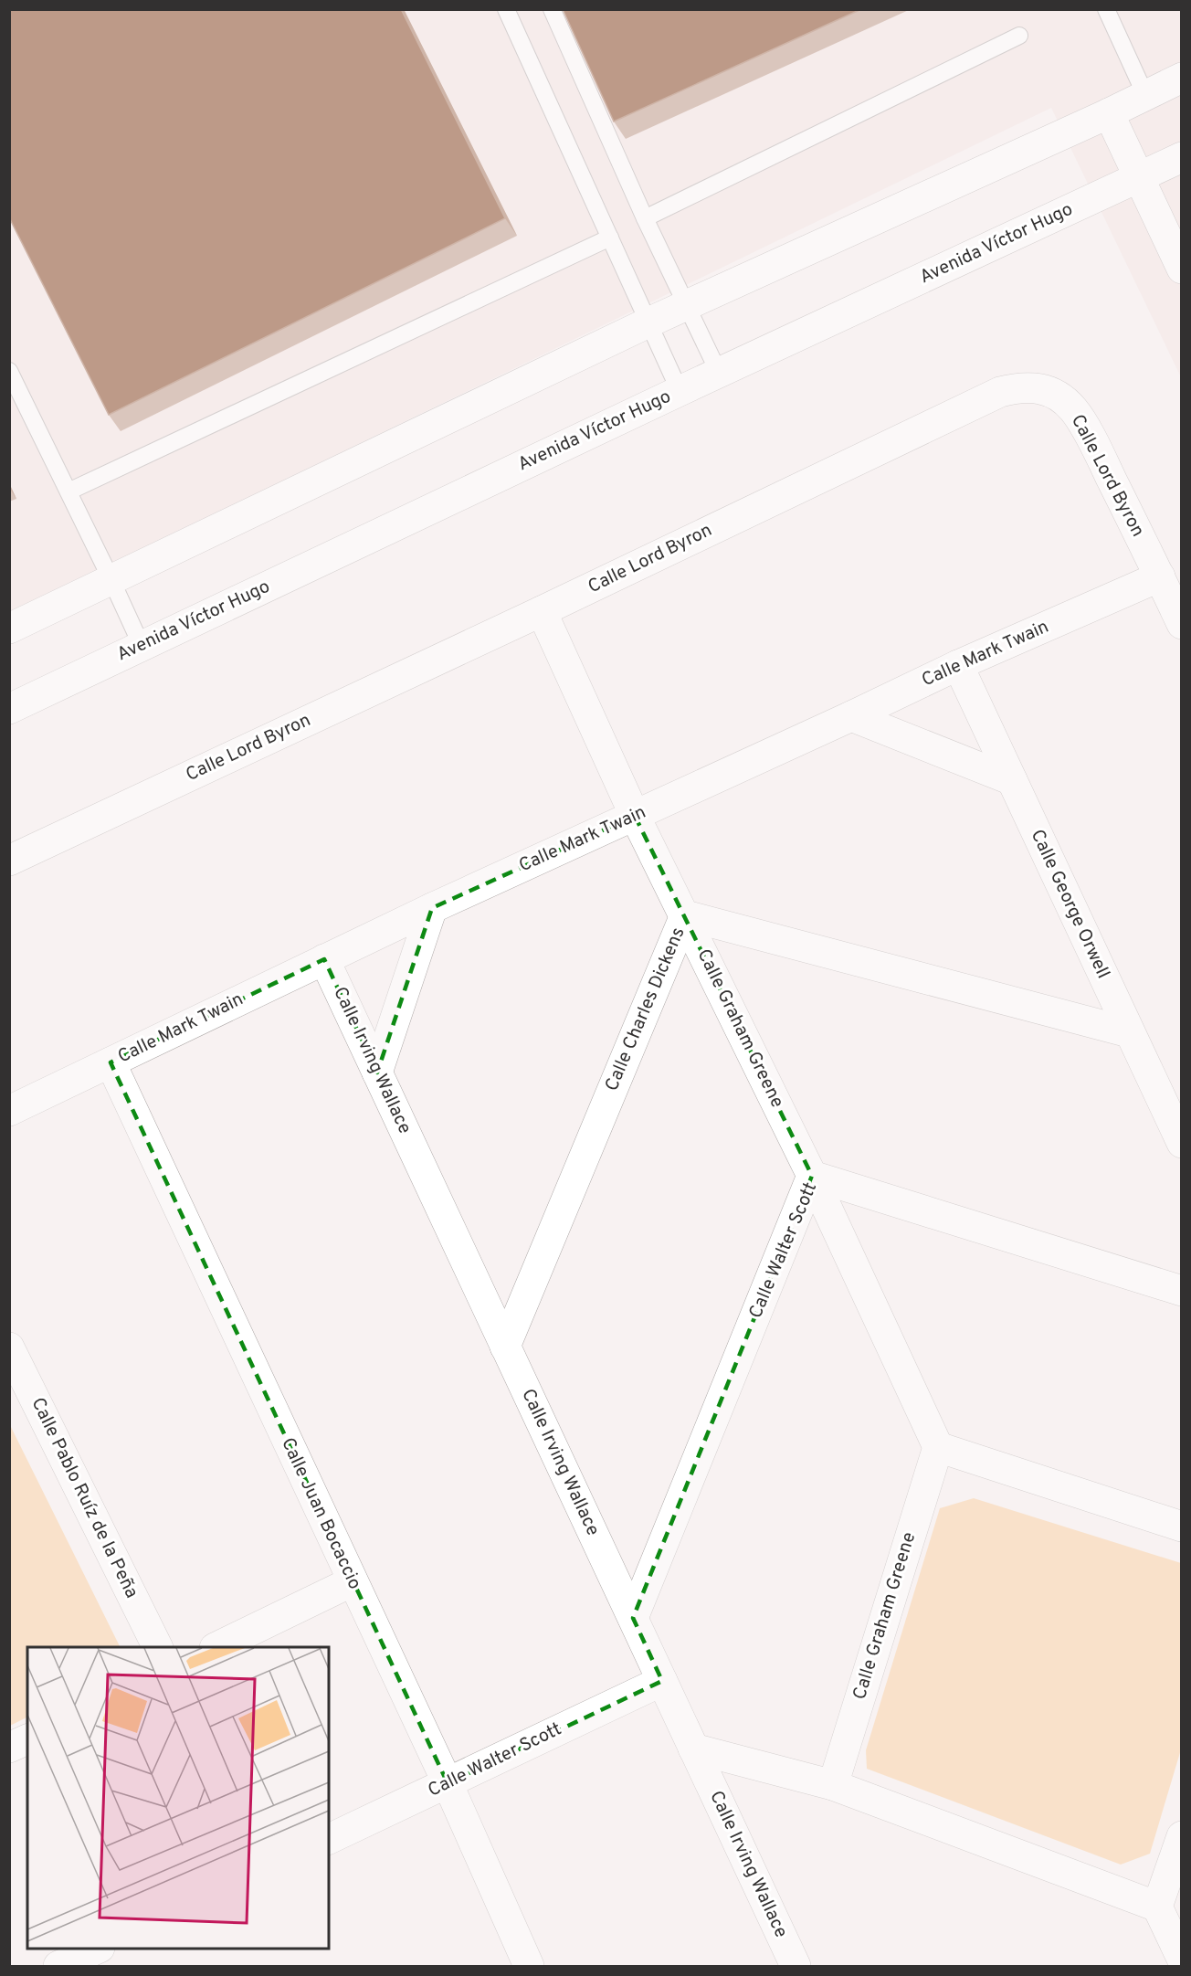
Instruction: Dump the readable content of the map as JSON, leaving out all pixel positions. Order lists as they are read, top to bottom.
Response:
{
  "streets": {
    "street": [
      "Avenida Víctor Hugo",
      "Calle Lord Byron",
      "Calle Mark Twain",
      "Calle George Orwell",
      "Calle Charles Dickens",
      "Calle Graham Greene",
      "Calle Irving Wallace",
      "Calle Walter Scott",
      "Calle Pablo Ruíz de la Peña",
      "Calle Juan Bocaccio"
    ]
  },
  "crossings": [
    ["Calle Lord Byron", "Calle Mark Twain"],
    ["Calle Lord Byron", "Calle Graham Greene"],
    ["Calle Mark Twain", "Calle George Orwell"],
    ["Calle Mark Twain", "Calle Graham Greene"],
    ["Calle Mark Twain", "Calle Irving Wallace"],
    ["Calle Mark Twain", "Calle Juan Bocaccio"],
    ["Calle George Orwell", "Calle Charles Dickens"],
    ["Calle Charles Dickens", "Calle Graham Greene"],
    ["Calle Charles Dickens", "Calle Irving Wallace"],
    ["Calle Graham Greene", "Calle Walter Scott"],
    ["Calle Irving Wallace", "Calle Walter Scott"],
    ["Calle Walter Scott", "Calle Juan Bocaccio"]
  ]
}
